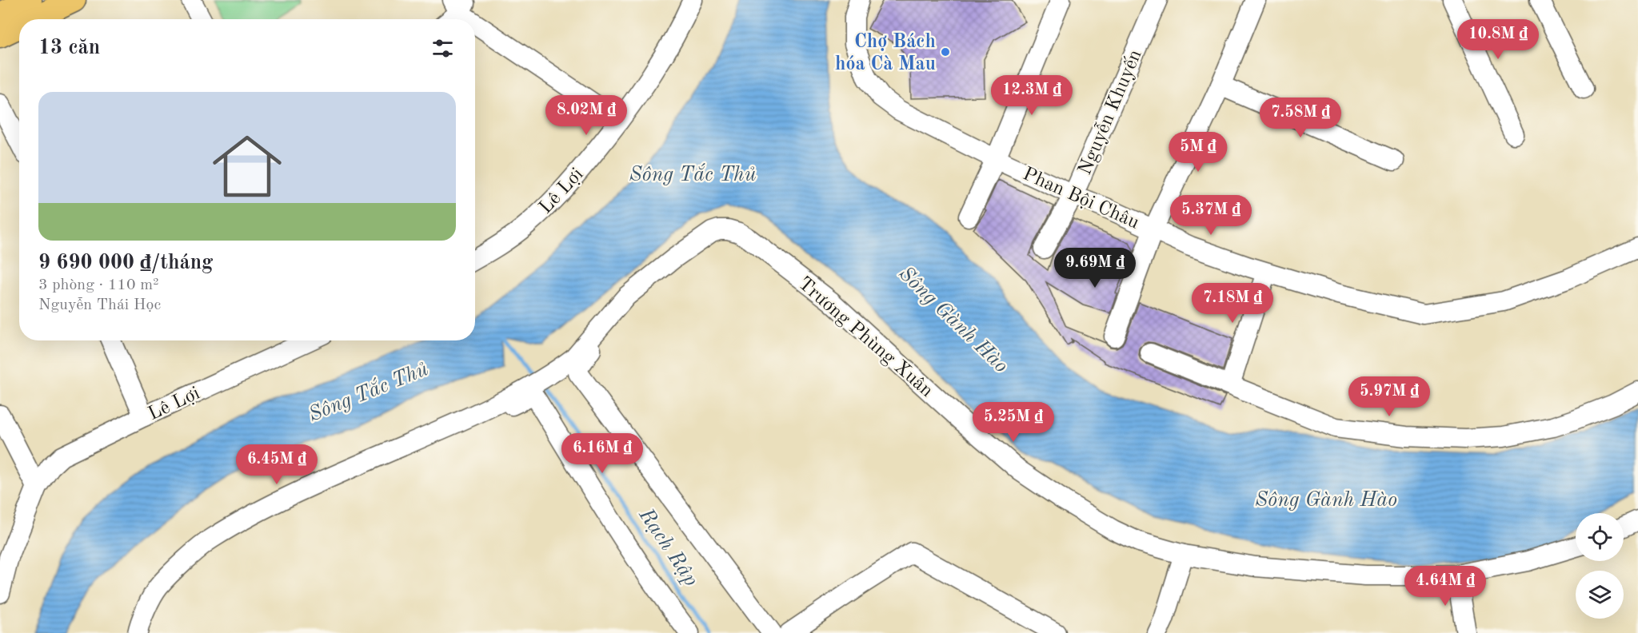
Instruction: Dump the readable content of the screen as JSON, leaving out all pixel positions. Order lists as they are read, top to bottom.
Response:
{
  "streets": {
    "street": [
      "Nguyễn Khuyến",
      "Lê Lợi",
      "Phan Bội Châu",
      "Trương Phùng Xuân"
    ]
  },
  "crossings": [
    ["Nguyễn Khuyến", "Phan Bội Châu"]
  ],
  "water": ["Sông Tắc Thủ", "Sông Gành Hào", "Rạch Rập"],
  "places": ["Chợ Bách hóa Cà Mau"],
  "page": {
    "price": [
      "10.8M ₫",
      "12.3M ₫",
      "8.02M ₫",
      "7.58M ₫",
      "5M ₫",
      "5.37M ₫",
      "9.69M ₫",
      "7.18M ₫",
      "5.97M ₫",
      "5.25M ₫",
      "6.16M ₫",
      "6.45M ₫",
      "4.64M ₫"
    ],
    "heading": "13 căn",
    "list": [
      {
        "name": "9 690 000 ₫/tháng",
        "note": "3 phòng · 110 m² · Nguyễn Thái Học"
      }
    ]
  }
}
